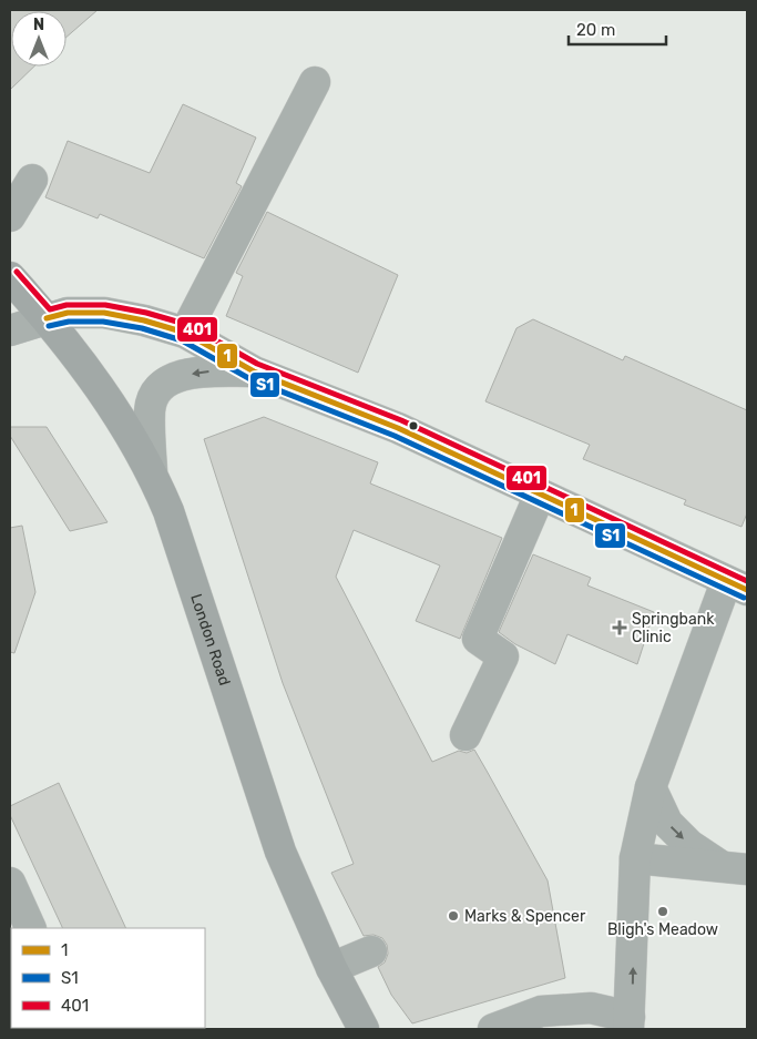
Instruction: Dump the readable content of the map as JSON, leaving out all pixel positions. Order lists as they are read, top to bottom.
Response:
{
  "streets": {
    "main road": ["London Road"]
  },
  "places": {
    "health": ["Springbank Clinic"],
    "other": ["Bligh's Meadow", "Marks & Spencer"]
  },
  "lines": ["transit line 401", "transit line 1", "transit line S1"],
  "legend": ["1", "S1", "401"],
  "scale_bar": "20 m",
  "north": "top"
}
